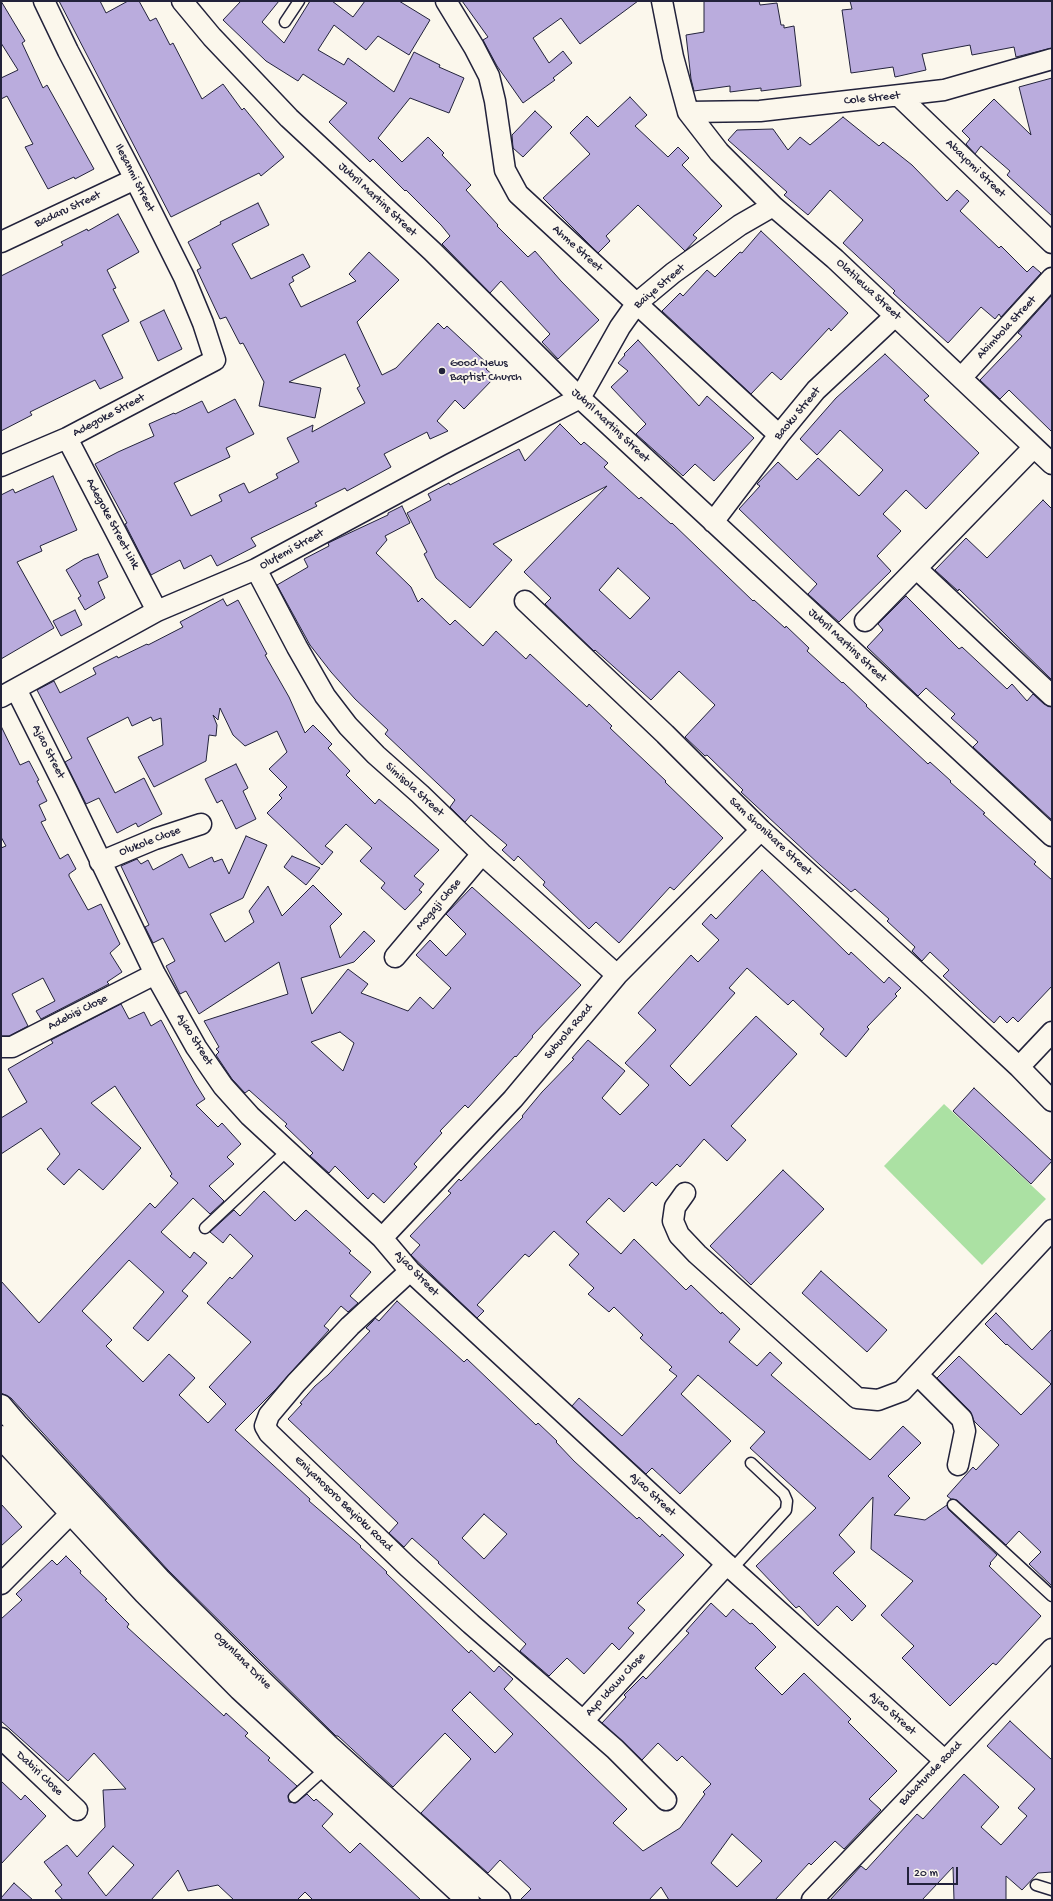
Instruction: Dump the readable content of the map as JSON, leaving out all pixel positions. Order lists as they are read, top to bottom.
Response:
{
  "streets": {
    "main road": ["Ogunlana Drive"],
    "street": [
      "Cole Street",
      "Abayomi Street",
      "Ilesanmi Street",
      "Jubril Martins Street",
      "Badaru Street",
      "Ahme Street",
      "Baiye Street",
      "Olatilewa Street",
      "Abimbola Street",
      "Baoku Street",
      "Adegoke Street",
      "Adegoke Street Link",
      "Olufemi Street",
      "Ajao Street",
      "Simisola Street",
      "Sam Shonibare Street",
      "Olukole Close",
      "Mogaji Close",
      "Adebisi Close",
      "Subuola Road",
      "Eniyanosoro Beyioku Road",
      "Ayo Idowu Close",
      "Dabiri Close",
      "Babatunde Road"
    ]
  },
  "crossings": [
    ["Cole Street", "Abayomi Street"],
    ["Cole Street", "Olatilewa Street"],
    ["Ilesanmi Street", "Badaru Street"],
    ["Ilesanmi Street", "Adegoke Street"],
    ["Jubril Martins Street", "Baiye Street"],
    ["Jubril Martins Street", "Baoku Street"],
    ["Jubril Martins Street", "Olufemi Street"],
    ["Ahme Street", "Baiye Street"],
    ["Ahme Street", "Baoku Street"],
    ["Baiye Street", "Olatilewa Street"],
    ["Baiye Street", "Olufemi Street"],
    ["Olatilewa Street", "Abimbola Street"],
    ["Olatilewa Street", "Baoku Street"],
    ["Adegoke Street", "Adegoke Street Link"],
    ["Adegoke Street Link", "Olufemi Street"],
    ["Olufemi Street", "Ajao Street"],
    ["Olufemi Street", "Simisola Street"],
    ["Ajao Street", "Olukole Close"],
    ["Ajao Street", "Adebisi Close"],
    ["Ajao Street", "Subuola Road"],
    ["Ajao Street", "Eniyanosoro Beyioku Road"],
    ["Ajao Street", "Ayo Idowu Close"],
    ["Ajao Street", "Babatunde Road"],
    ["Simisola Street", "Mogaji Close"],
    ["Simisola Street", "Subuola Road"],
    ["Sam Shonibare Street", "Subuola Road"],
    ["Eniyanosoro Beyioku Road", "Ayo Idowu Close"]
  ],
  "places": ["Good News Baptist Church"],
  "scale_bar": "20 m"
}
